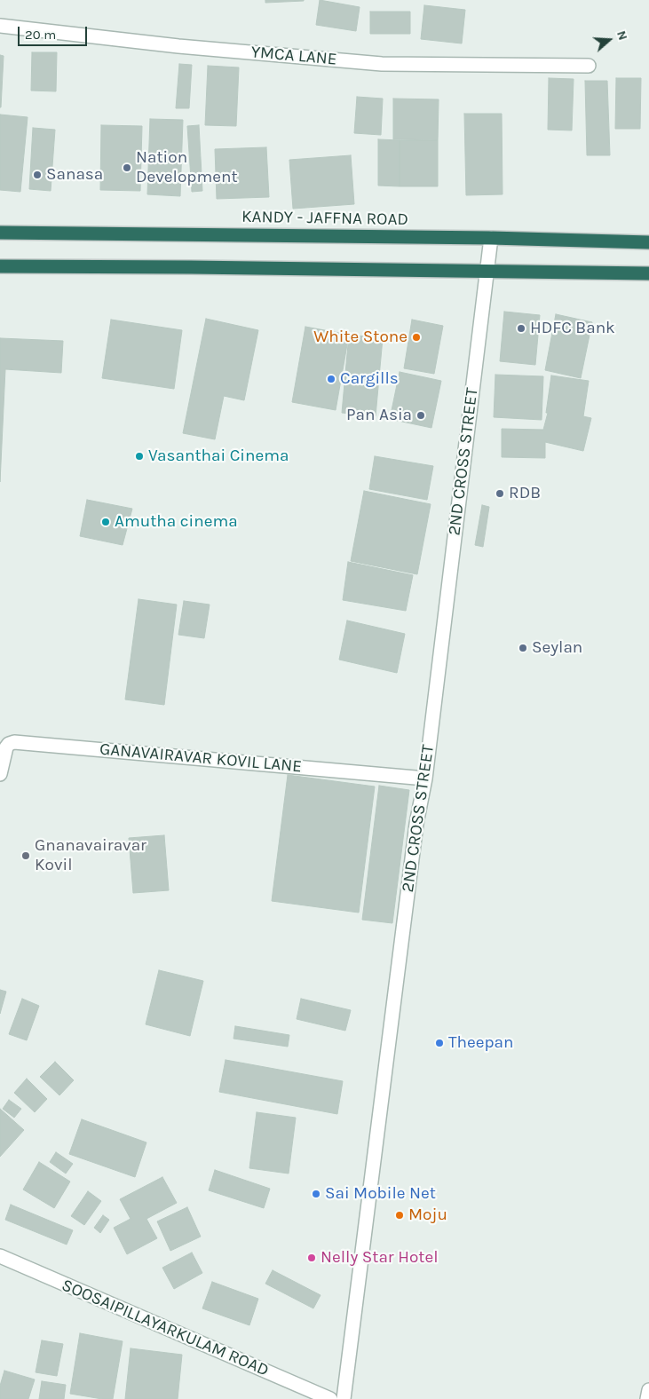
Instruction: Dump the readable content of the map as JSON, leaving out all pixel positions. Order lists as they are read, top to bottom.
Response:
{
  "streets": {
    "highway": ["KANDY - JAFFNA ROAD"],
    "street": [
      "YMCA LANE",
      "2ND CROSS STREET",
      "GANAVAIRAVAR KOVIL LANE",
      "SOOSAIPILLAYARKULAM ROAD"
    ]
  },
  "crossings": [
    ["KANDY - JAFFNA ROAD", "2ND CROSS STREET"],
    ["2ND CROSS STREET", "GANAVAIRAVAR KOVIL LANE"]
  ],
  "places": [
    "Nation Development",
    "Sanasa",
    "HDFC Bank",
    "White Stone",
    "Cargills",
    "Pan Asia",
    "Vasanthai Cinema",
    "RDB",
    "Amutha cinema",
    "Seylan",
    "Gnanavairavar Kovil",
    "Theepan",
    "Sai Mobile Net",
    "Moju",
    "Nelly Star Hotel"
  ],
  "scale_bar": "20 m",
  "north": "right"
}
